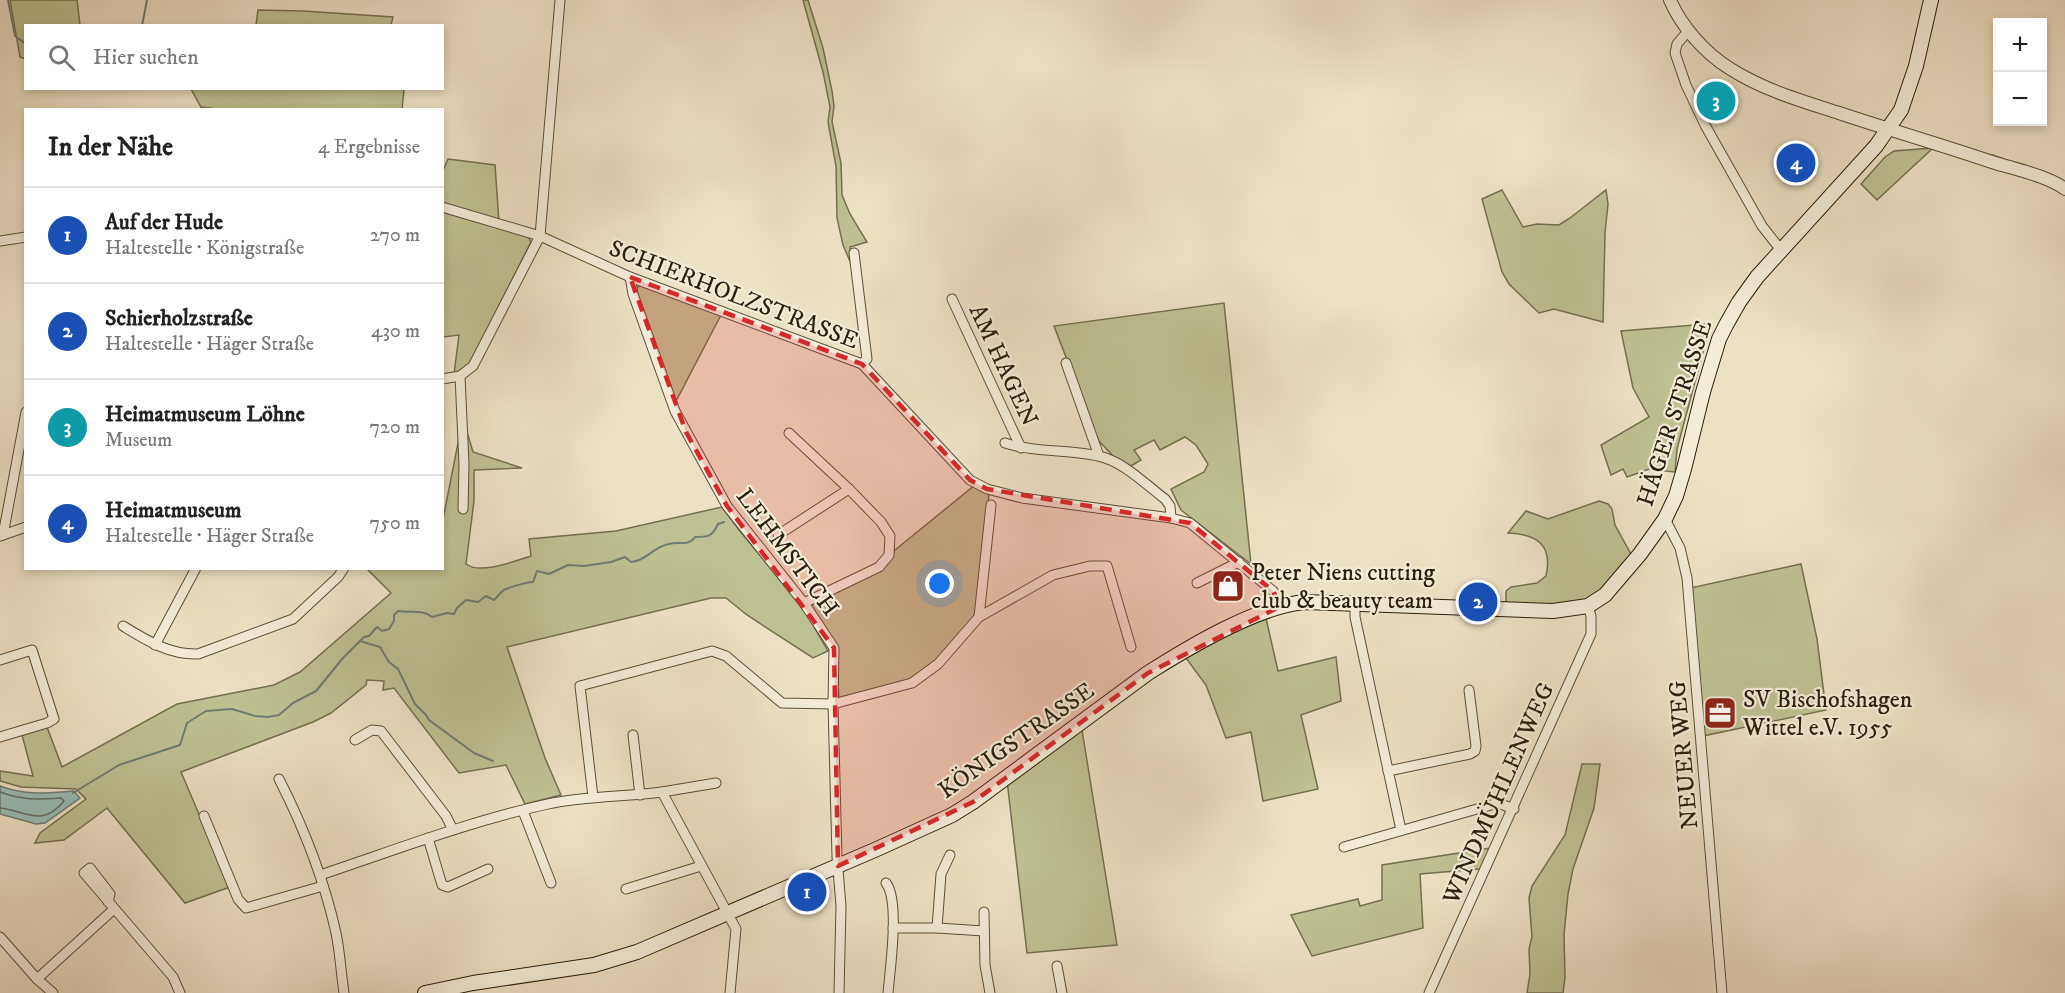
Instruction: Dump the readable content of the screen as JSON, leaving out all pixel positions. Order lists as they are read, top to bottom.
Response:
{
  "streets": {
    "main road": ["HÄGER STRASSE", "KÖNIGSTRASSE"],
    "street": [
      "SCHIERHOLZSTRASSE",
      "AM HAGEN",
      "LEHMSTICH",
      "NEUER WEG",
      "WINDMÜHLENWEG"
    ]
  },
  "crossings": [
    ["SCHIERHOLZSTRASSE", "AM HAGEN"],
    ["SCHIERHOLZSTRASSE", "HÄGER STRASSE"],
    ["SCHIERHOLZSTRASSE", "LEHMSTICH"],
    ["SCHIERHOLZSTRASSE", "KÖNIGSTRASSE"],
    ["HÄGER STRASSE", "KÖNIGSTRASSE"],
    ["HÄGER STRASSE", "NEUER WEG"],
    ["HÄGER STRASSE", "WINDMÜHLENWEG"],
    ["LEHMSTICH", "KÖNIGSTRASSE"]
  ],
  "places": {
    "shop": ["Peter Niens cutting club & beauty team"],
    "office": ["SV Bischofshagen Wittel e.V. 1955"]
  },
  "page": {
    "map_buttons": ["+", "−"],
    "search": "Hier suchen",
    "pins": [
      "3",
      "4",
      "2",
      "1"
    ],
    "heading": ["In der Nähe", "4 Ergebnisse"],
    "list": [
      {
        "mark": "1",
        "name": "Auf der Hude",
        "note": "Haltestelle · Königstraße",
        "value": "270 m"
      },
      {
        "mark": "2",
        "name": "Schierholzstraße",
        "note": "Haltestelle · Häger Straße",
        "value": "430 m"
      },
      {
        "mark": "3",
        "name": "Heimatmuseum Löhne",
        "note": "Museum",
        "value": "720 m"
      },
      {
        "mark": "4",
        "name": "Heimatmuseum",
        "note": "Haltestelle · Häger Straße",
        "value": "750 m"
      }
    ]
  }
}
